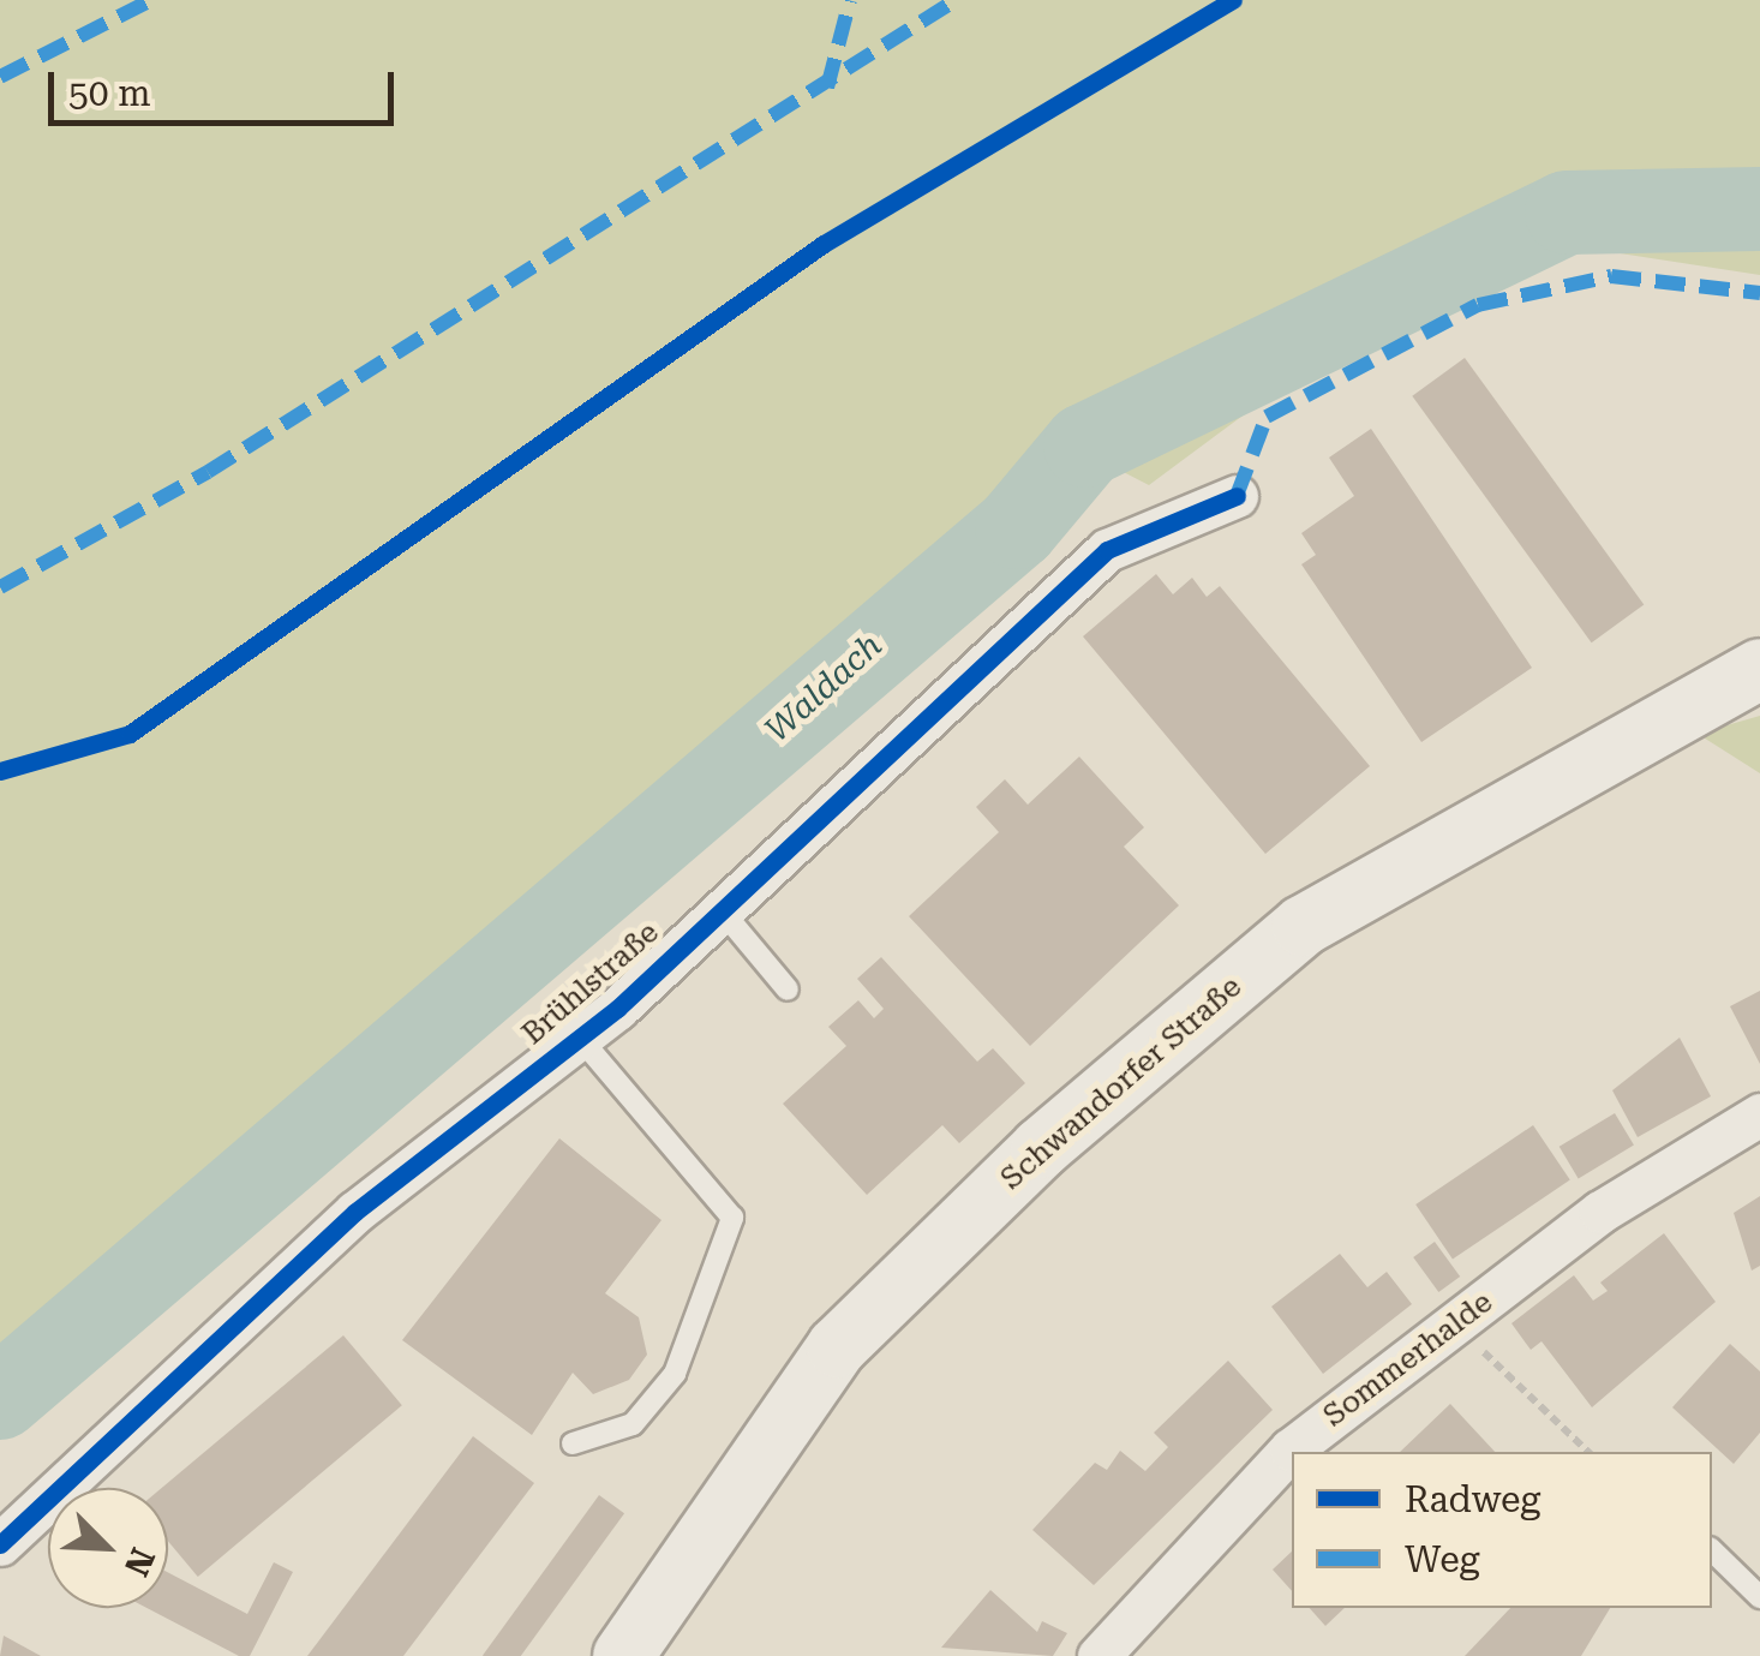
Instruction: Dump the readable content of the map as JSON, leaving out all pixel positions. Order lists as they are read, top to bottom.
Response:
{
  "streets": {
    "main road": ["Schwandorfer Straße"],
    "street": ["Brühlstraße", "Sommerhalde"]
  },
  "water": ["Waldach"],
  "legend": ["Radweg", "Weg"],
  "scale_bar": "50 m",
  "north": "bottom right"
}
